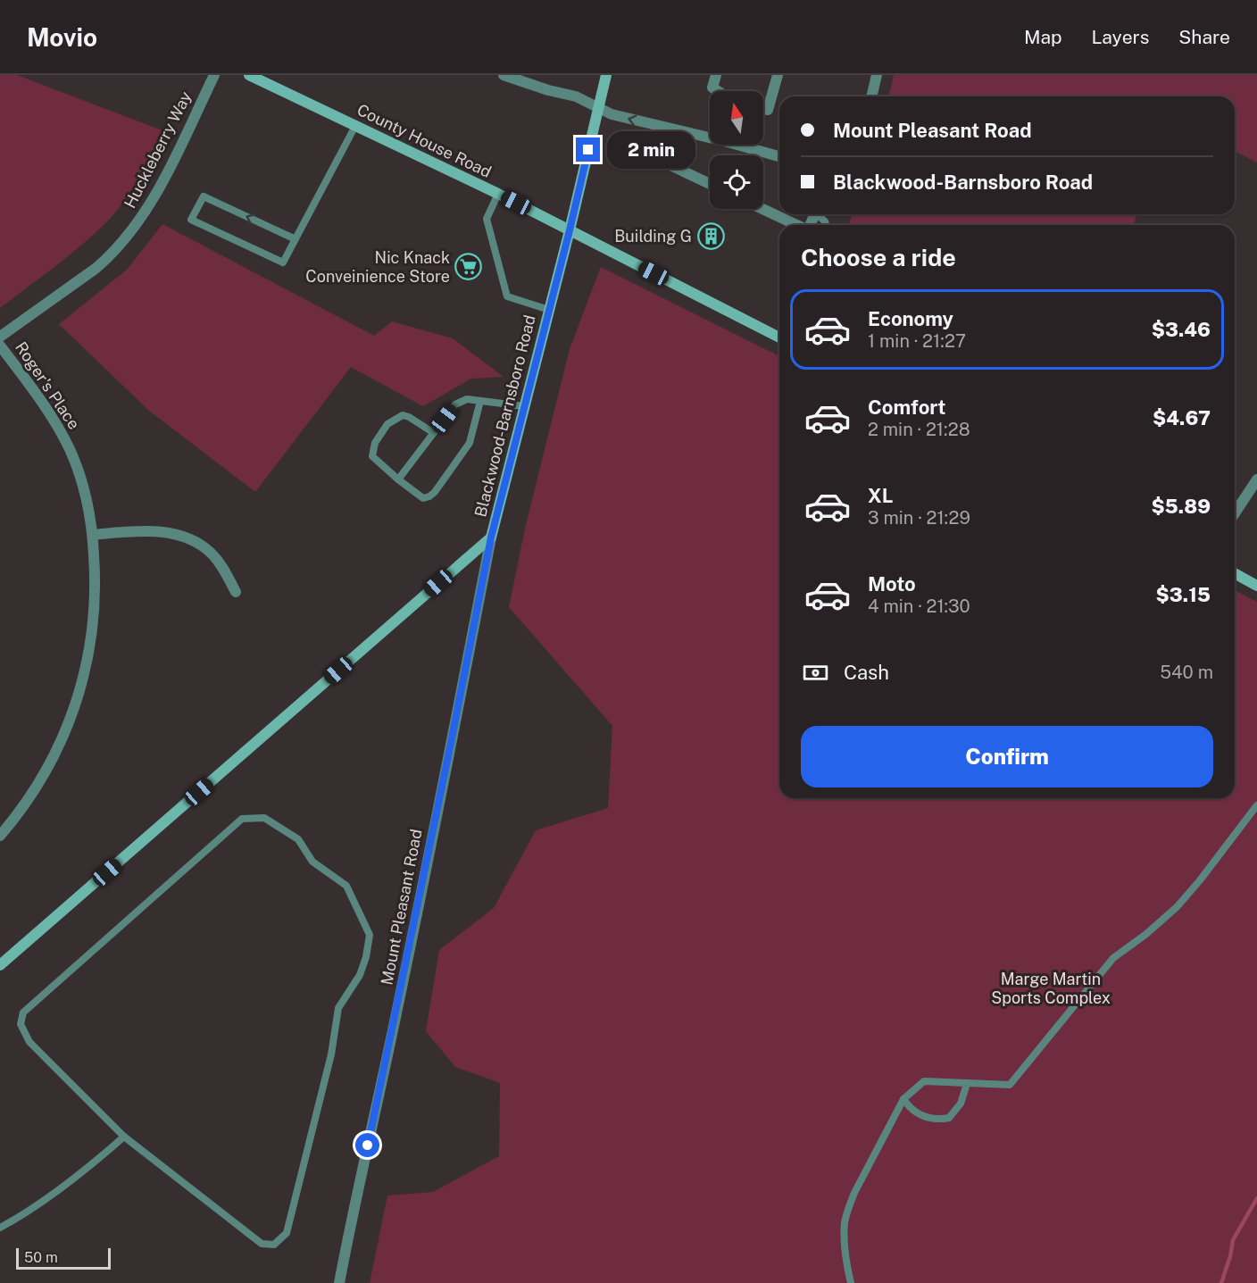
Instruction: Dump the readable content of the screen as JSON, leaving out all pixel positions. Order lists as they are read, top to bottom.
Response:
{
  "streets": {
    "main road": ["County House Road", "Blackwood-Barnsboro Road"],
    "street": ["Huckleberry Way", "Roger's Place", "Mount Pleasant Road"]
  },
  "crossings": [
    ["County House Road", "Blackwood-Barnsboro Road"],
    ["Blackwood-Barnsboro Road", "Mount Pleasant Road"]
  ],
  "parks": ["Marge Martin Sports Complex"],
  "places": {
    "building": ["Building G"],
    "supermarket": ["Nic Knack Conveinience Store"]
  },
  "scale_bar": "50 m",
  "north": "top",
  "page": {
    "header": "Movio",
    "nav": ["Map", "Layers", "Share"],
    "banner": ["Mount Pleasant Road", "Blackwood-Barnsboro Road"],
    "bubble": "2 min",
    "heading": "Choose a ride",
    "list": [
      {
        "name": "Economy",
        "note": "1 min · 21:27",
        "value": "$3.46"
      },
      {
        "name": "Comfort",
        "note": "2 min · 21:28",
        "value": "$4.67"
      },
      {
        "name": "XL",
        "note": "3 min · 21:29",
        "value": "$5.89"
      },
      {
        "name": "Moto",
        "note": "4 min · 21:30",
        "value": "$3.15"
      }
    ],
    "pay": ["Cash", "540 m"],
    "buttons": "Confirm",
    "scale": "50 m"
  }
}
